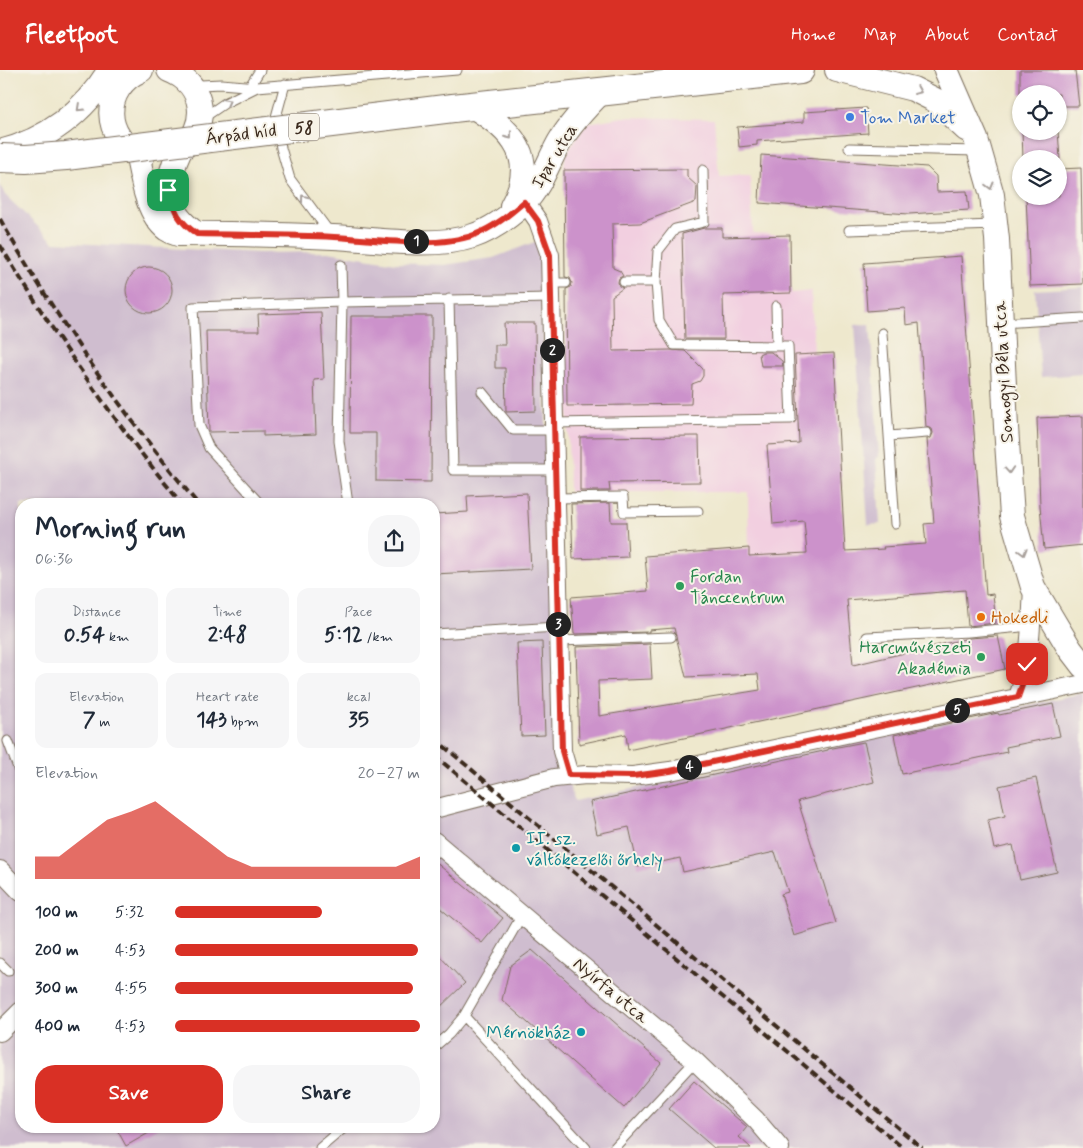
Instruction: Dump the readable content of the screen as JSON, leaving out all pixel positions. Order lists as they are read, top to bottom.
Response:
{
  "streets": {
    "main road": ["58", "Árpád híd"],
    "street": ["Ipar utca", "Somogyi Béla utca", "Nyírfa utca"]
  },
  "crossings": [
    ["58", "Árpád híd"],
    ["58", "Ipar utca"],
    ["Árpád híd", "Ipar utca"]
  ],
  "one_way": ["Somogyi Béla utca"],
  "places": [
    "Tom Market",
    "Fordan Tánccentrum",
    "Hokedli",
    "Harcművészeti Akadémia",
    "II. sz. váltókezelői őrhely",
    "Mérnökház"
  ],
  "page": {
    "header": "Fleetfoot",
    "nav": [
      "Home",
      "Map",
      "About",
      "Contact"
    ],
    "pins": [
      "1",
      "2",
      "3",
      "5",
      "4"
    ],
    "heading": ["Morning run", "06:36"],
    "stats": [
      ["Distance", "0.54 km"],
      ["Time", "2:48"],
      ["Pace", "5:12 /km"],
      ["Elevation", "7 m"],
      ["Heart rate", "143 bpm"],
      ["kcal", "35"]
    ],
    "chart": ["Elevation", "20–27 m"],
    "list": [
      {
        "name": "100 m",
        "note": "5:32"
      },
      {
        "name": "200 m",
        "note": "4:53"
      },
      {
        "name": "300 m",
        "note": "4:55"
      },
      {
        "name": "400 m",
        "note": "4:53"
      }
    ],
    "buttons": ["Save", "Share"]
  }
}
